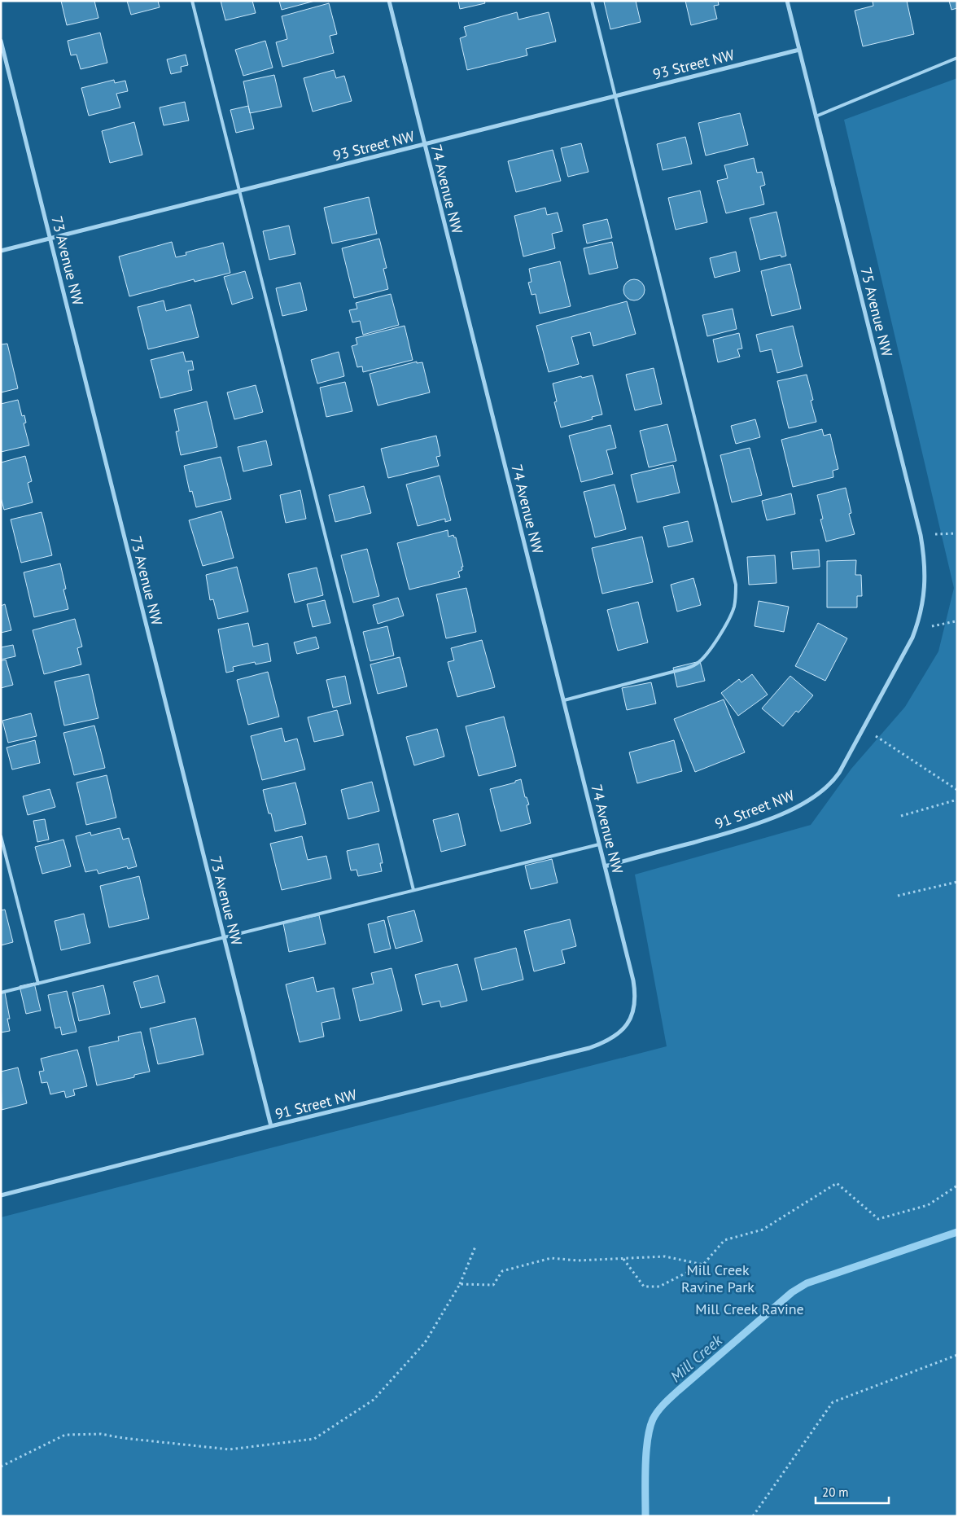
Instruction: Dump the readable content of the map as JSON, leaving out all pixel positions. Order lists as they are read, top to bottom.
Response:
{
  "streets": {
    "street": [
      "93 Street NW",
      "74 Avenue NW",
      "73 Avenue NW",
      "75 Avenue NW",
      "91 Street NW"
    ]
  },
  "crossings": [
    ["93 Street NW", "74 Avenue NW"],
    ["93 Street NW", "73 Avenue NW"],
    ["93 Street NW", "75 Avenue NW"],
    ["74 Avenue NW", "91 Street NW"],
    ["73 Avenue NW", "91 Street NW"],
    ["75 Avenue NW", "91 Street NW"]
  ],
  "water": ["Mill Creek"],
  "parks": ["Mill Creek Ravine Park", "Mill Creek Ravine"],
  "scale_bar": "20 m"
}
